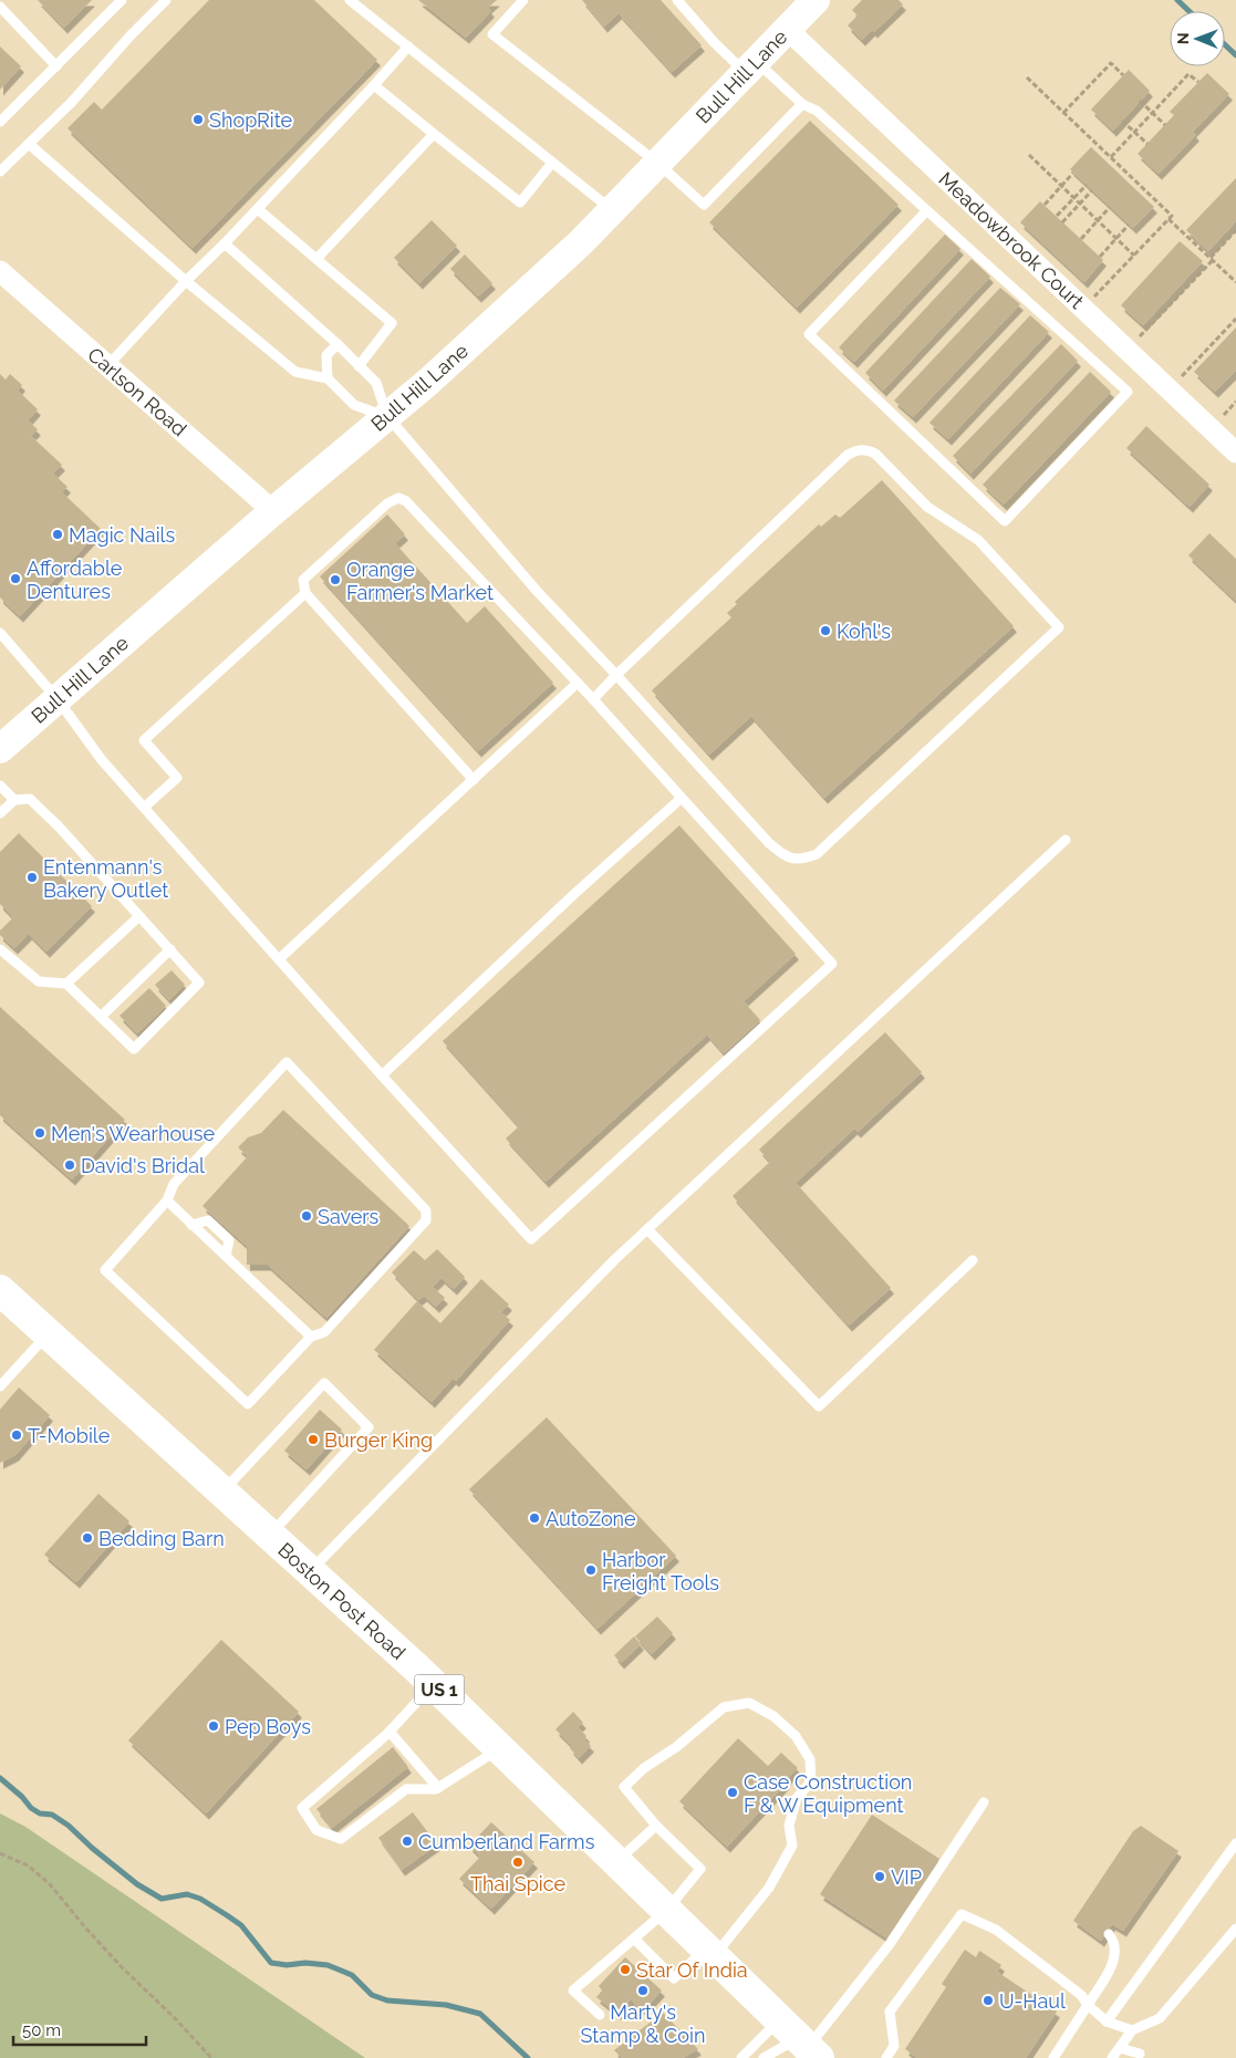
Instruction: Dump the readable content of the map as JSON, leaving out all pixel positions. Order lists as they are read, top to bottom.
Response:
{
  "streets": {
    "main road": ["Bull Hill Lane", "Boston Post Road", "US 1"],
    "street": ["Meadowbrook Court", "Carlson Road"]
  },
  "crossings": [
    ["Bull Hill Lane", "Meadowbrook Court"],
    ["Bull Hill Lane", "Carlson Road"]
  ],
  "places": [
    "ShopRite",
    "Magic Nails",
    "Affordable Dentures",
    "Orange Farmer's Market",
    "Kohl's",
    "Entenmann's Bakery Outlet",
    "Men's Wearhouse",
    "David's Bridal",
    "Savers",
    "T-Mobile",
    "Burger King",
    "AutoZone",
    "Bedding Barn",
    "Harbor Freight Tools",
    "Pep Boys",
    "Case Construction F & W Equipment",
    "Cumberland Farms",
    "Thai Spice",
    "VIP",
    "Star Of India",
    "Marty's Stamp & Coin",
    "U-Haul"
  ],
  "scale_bar": "50 m",
  "north": "left"
}
